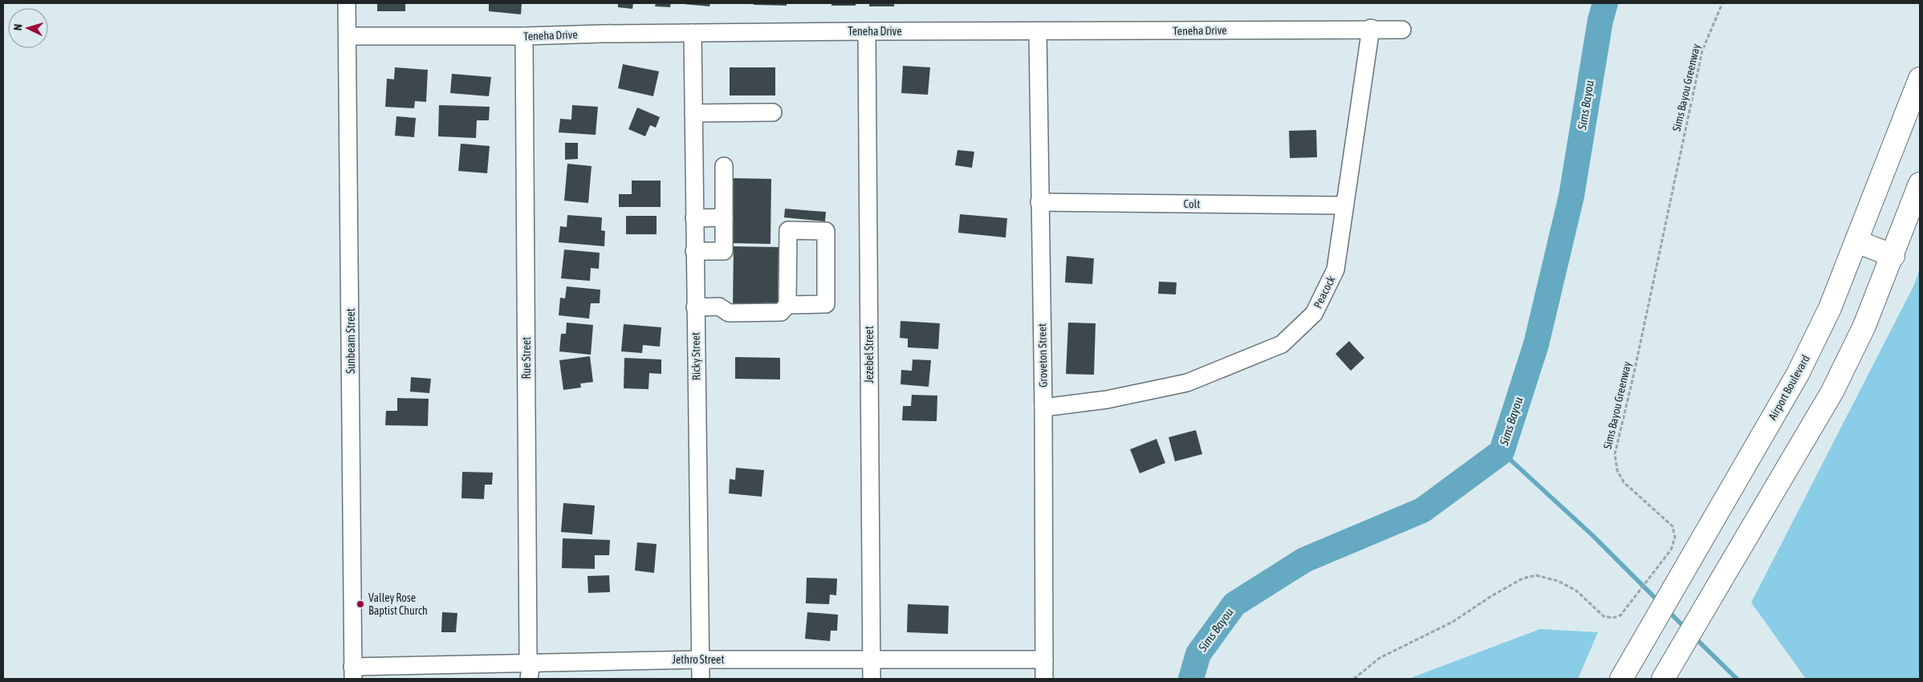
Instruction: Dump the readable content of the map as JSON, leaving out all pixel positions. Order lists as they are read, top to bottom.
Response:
{
  "streets": {
    "main road": ["Airport Boulevard"],
    "street": [
      "Teneha Drive",
      "Colt",
      "Peacock",
      "Sunbeam Street",
      "Jezebel Street",
      "Groveton Street",
      "Ricky Street",
      "Rue Street",
      "Jethro Street"
    ],
    "path": ["Sims Bayou Greenway"]
  },
  "crossings": [
    ["Teneha Drive", "Peacock"],
    ["Teneha Drive", "Sunbeam Street"],
    ["Teneha Drive", "Jezebel Street"],
    ["Teneha Drive", "Groveton Street"],
    ["Teneha Drive", "Ricky Street"],
    ["Teneha Drive", "Rue Street"],
    ["Colt", "Peacock"],
    ["Colt", "Groveton Street"],
    ["Peacock", "Groveton Street"],
    ["Sunbeam Street", "Jethro Street"],
    ["Jezebel Street", "Jethro Street"],
    ["Groveton Street", "Jethro Street"],
    ["Ricky Street", "Jethro Street"],
    ["Rue Street", "Jethro Street"]
  ],
  "water": ["Sims Bayou"],
  "places": ["Valley Rose Baptist Church"],
  "north": "left"
}
